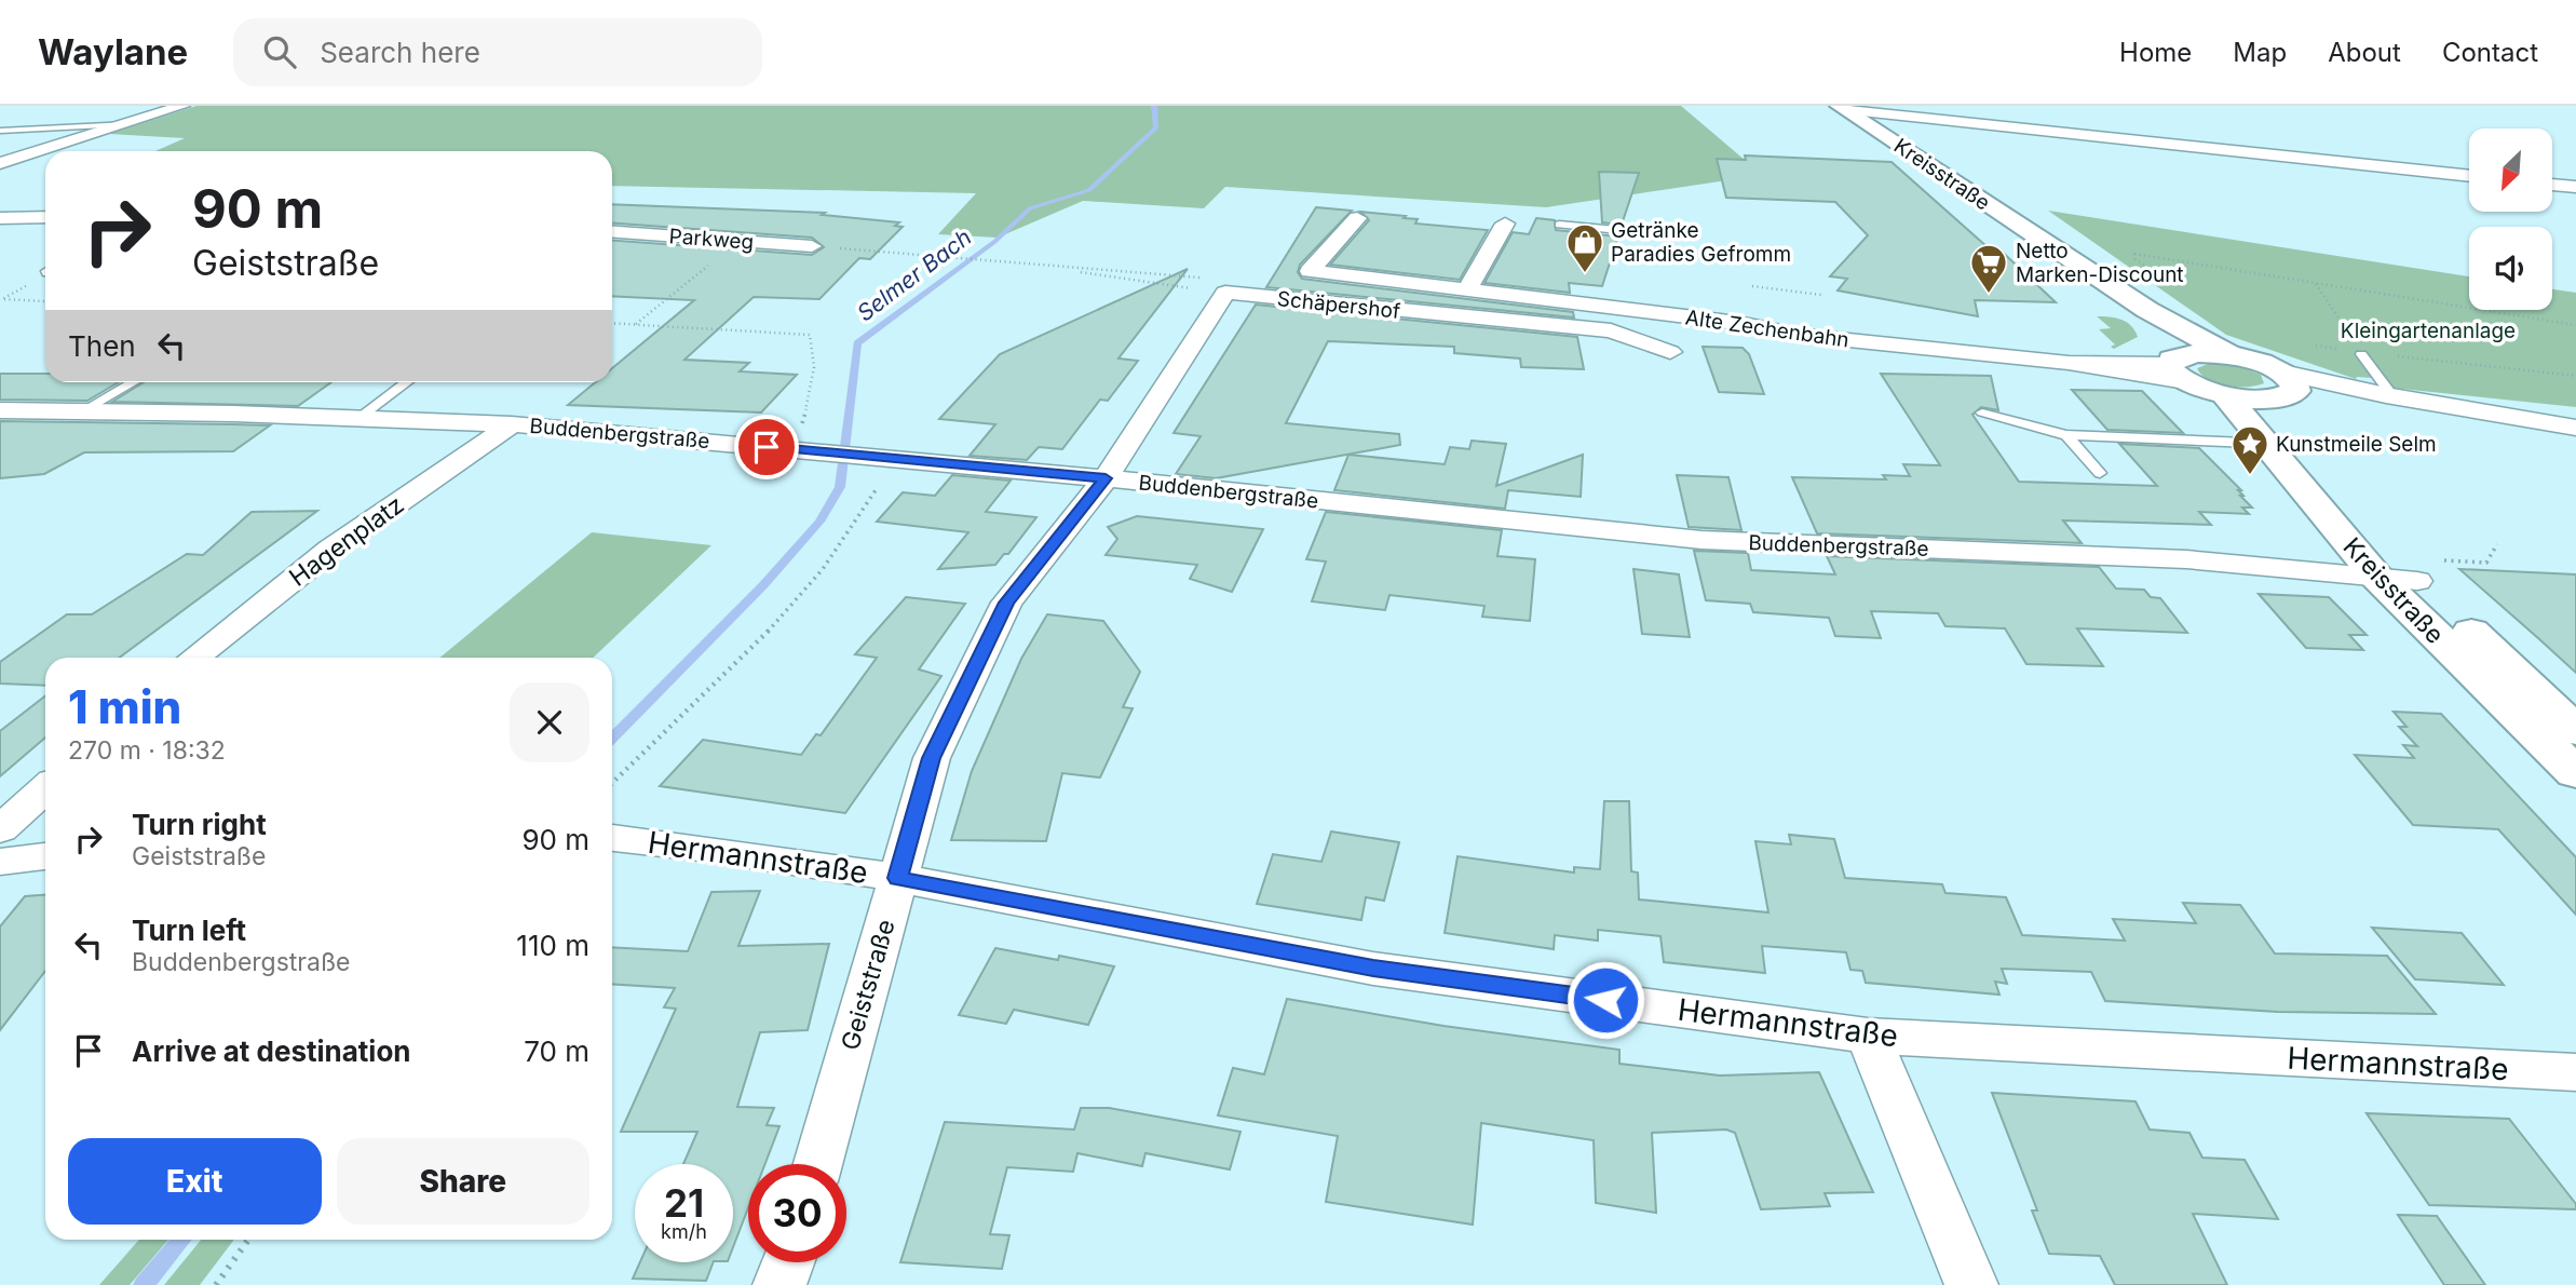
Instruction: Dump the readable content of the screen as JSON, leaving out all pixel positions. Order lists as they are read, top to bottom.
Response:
{
  "streets": {
    "main road": ["Kreisstraße"],
    "street": [
      "Parkweg",
      "Schäpershof",
      "Alte Zechenbahn",
      "Buddenbergstraße",
      "Hagenplatz",
      "Hermannstraße",
      "Geiststraße"
    ]
  },
  "crossings": [
    ["Kreisstraße", "Alte Zechenbahn"],
    ["Kreisstraße", "Buddenbergstraße"],
    ["Buddenbergstraße", "Hagenplatz"],
    ["Buddenbergstraße", "Geiststraße"],
    ["Hermannstraße", "Geiststraße"]
  ],
  "water": ["Selmer Bach"],
  "parks": ["Kleingartenanlage"],
  "places": {
    "shop": ["Getränke Paradies Gefromm"],
    "supermarket": ["Netto Marken-Discount"],
    "place": ["Kunstmeile Selm"]
  },
  "north": "bottom left",
  "page": {
    "header": "Waylane",
    "search": "Search here",
    "nav": [
      "Home",
      "Map",
      "About",
      "Contact"
    ],
    "turn": ["90 m", "Geiststraße"],
    "then": "Then",
    "heading": ["1 min", "270 m · 18:32"],
    "list": [
      {
        "name": "Turn right",
        "note": "Geiststraße",
        "value": "90 m"
      },
      {
        "name": "Turn left",
        "note": "Buddenbergstraße",
        "value": "110 m"
      },
      {
        "name": "Arrive at destination",
        "value": "70 m"
      }
    ],
    "buttons": ["Exit", "Share"],
    "speed": "21 km/h",
    "limit": "30"
  }
}
